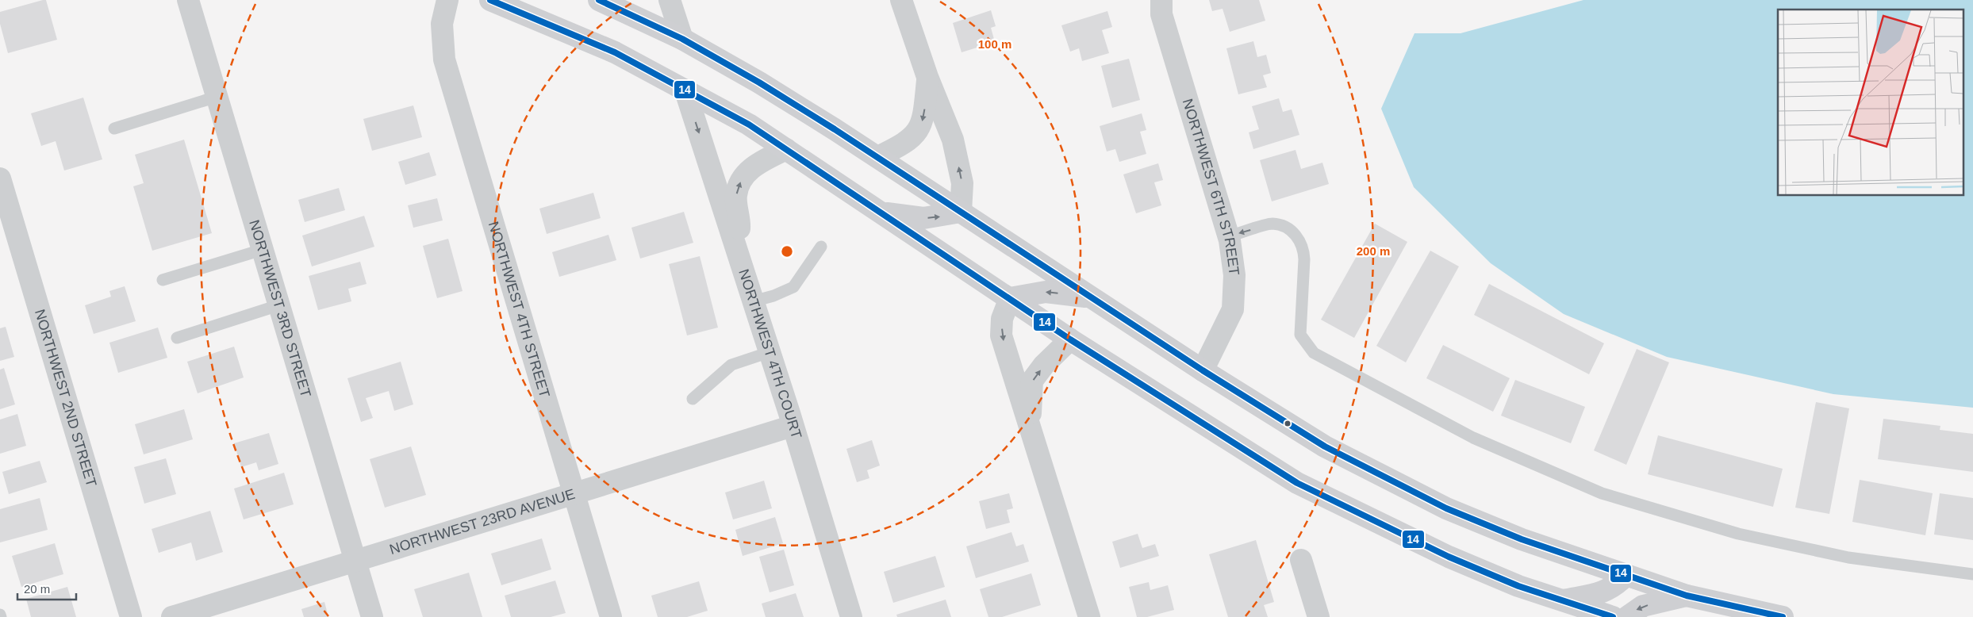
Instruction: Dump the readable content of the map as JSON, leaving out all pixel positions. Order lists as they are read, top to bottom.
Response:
{
  "streets": {
    "street": [
      "NORTHWEST 6TH STREET",
      "NORTHWEST 3RD STREET",
      "NORTHWEST 4TH STREET",
      "NORTHWEST 4TH COURT",
      "NORTHWEST 2ND STREET",
      "NORTHWEST 23RD AVENUE"
    ]
  },
  "crossings": [
    ["NORTHWEST 3RD STREET", "NORTHWEST 23RD AVENUE"],
    ["NORTHWEST 4TH STREET", "NORTHWEST 23RD AVENUE"],
    ["NORTHWEST 4TH COURT", "NORTHWEST 23RD AVENUE"]
  ],
  "lines": ["transit line 14"],
  "scale_bar": "20 m",
  "rings": ["100 m", "200 m"]
}
